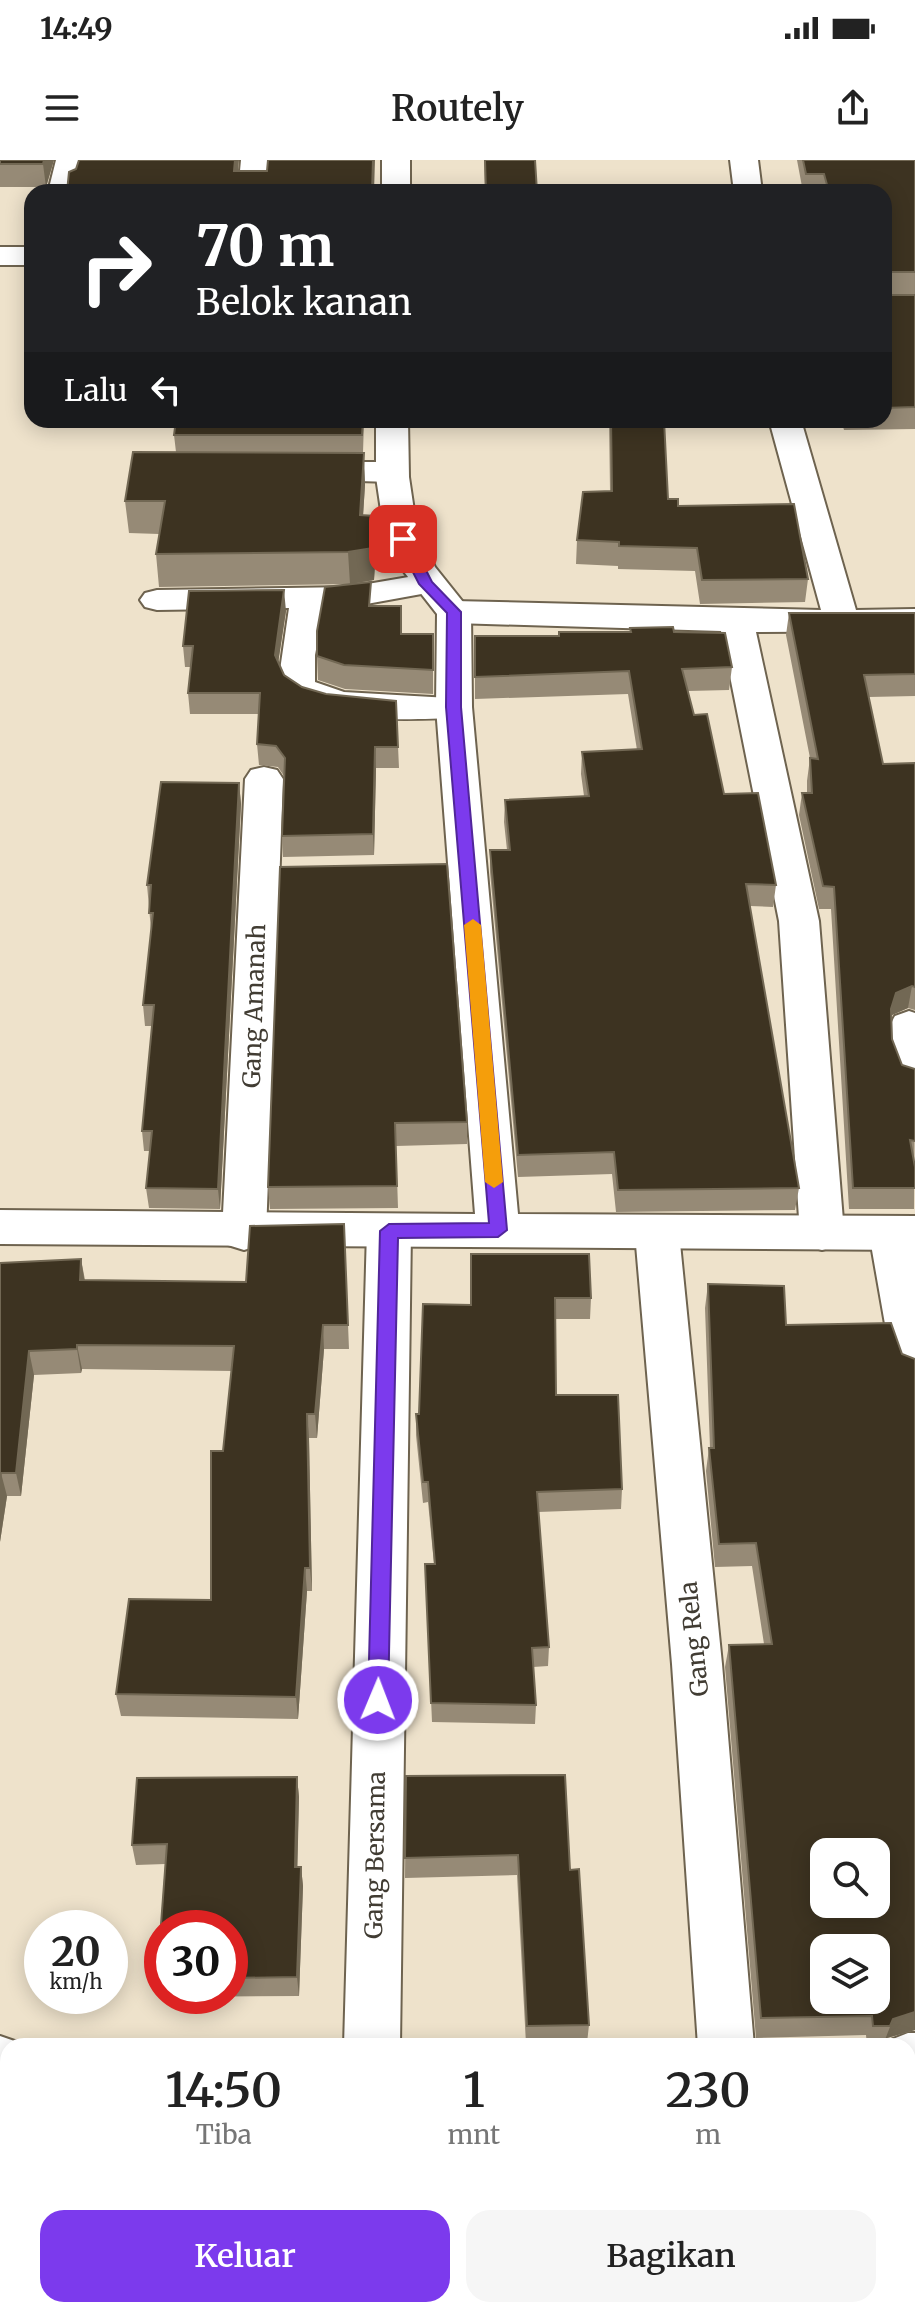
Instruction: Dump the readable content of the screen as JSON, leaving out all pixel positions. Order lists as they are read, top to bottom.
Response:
{
  "streets": {
    "street": ["Gang Amanah", "Gang Rela", "Gang Bersama"]
  },
  "page": {
    "status": "14:49",
    "header": "Routely",
    "turn": ["70 m", "Belok kanan"],
    "then": "Lalu",
    "speed": "20 km/h",
    "limit": "30",
    "eta": [
      "14:50",
      "Tiba",
      "1",
      "mnt",
      "230",
      "m"
    ],
    "buttons": ["Keluar", "Bagikan"]
  }
}
